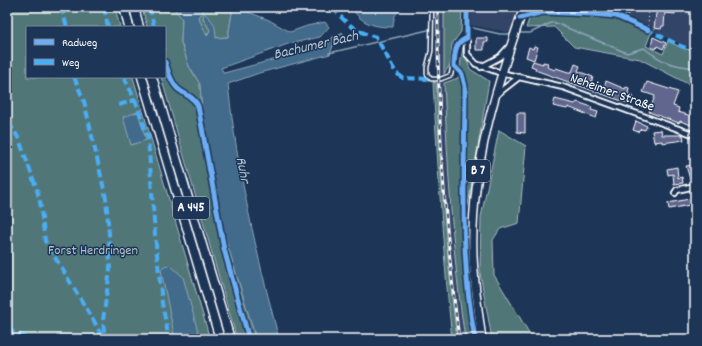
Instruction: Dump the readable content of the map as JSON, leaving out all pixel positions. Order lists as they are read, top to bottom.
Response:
{
  "streets": {
    "highway": ["A 445"],
    "main road": ["B 7"],
    "street": ["Neheimer Straße"]
  },
  "crossings": [
    ["Neheimer Straße", "B 7"]
  ],
  "water": ["Bachumer Bach", "Ruhr"],
  "parks": ["Forst Herdringen"],
  "legend": ["Radweg", "Weg"]
}
